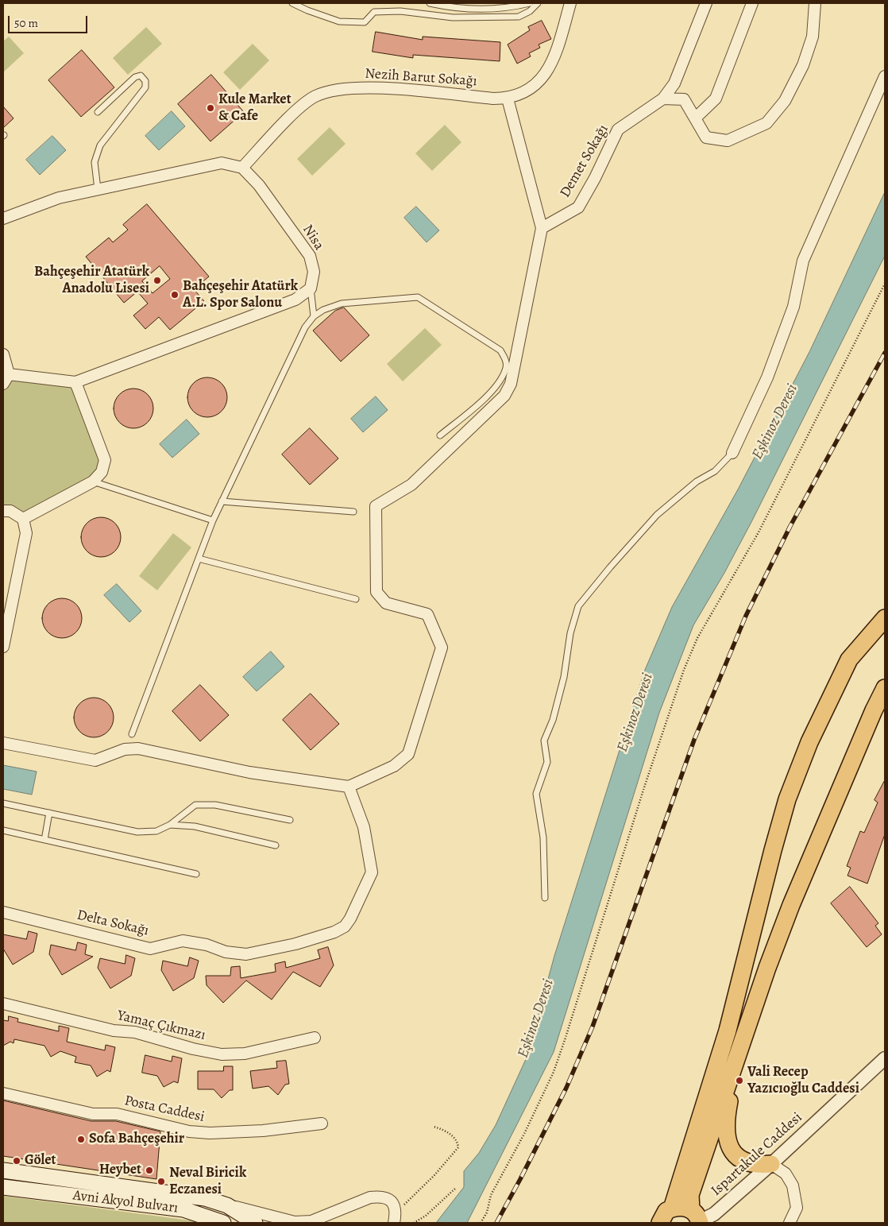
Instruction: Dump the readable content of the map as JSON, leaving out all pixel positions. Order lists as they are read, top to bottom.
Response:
{
  "streets": {
    "main road": ["Avni Akyol Bulvarı"],
    "street": [
      "Nezih Barut Sokağı",
      "Demet Sokağı",
      "Nisa",
      "Delta Sokağı",
      "Yamaç Çıkmazı",
      "Posta Caddesi",
      "Ispartakule Caddesi"
    ]
  },
  "crossings": [
    ["Nezih Barut Sokağı", "Nisa"]
  ],
  "water": ["Eşkinoz Deresi"],
  "places": [
    "Kule Market & Cafe",
    "Bahçeşehir Atatürk Anadolu Lisesi",
    "Bahçeşehir Atatürk A.L. Spor Salonu",
    "Vali Recep Yazıcıoğlu Caddesi",
    "Sofa Bahçeşehir",
    "Gölet",
    "Heybet",
    "Neval Biricik Eczanesi"
  ],
  "scale_bar": "50 m"
}
